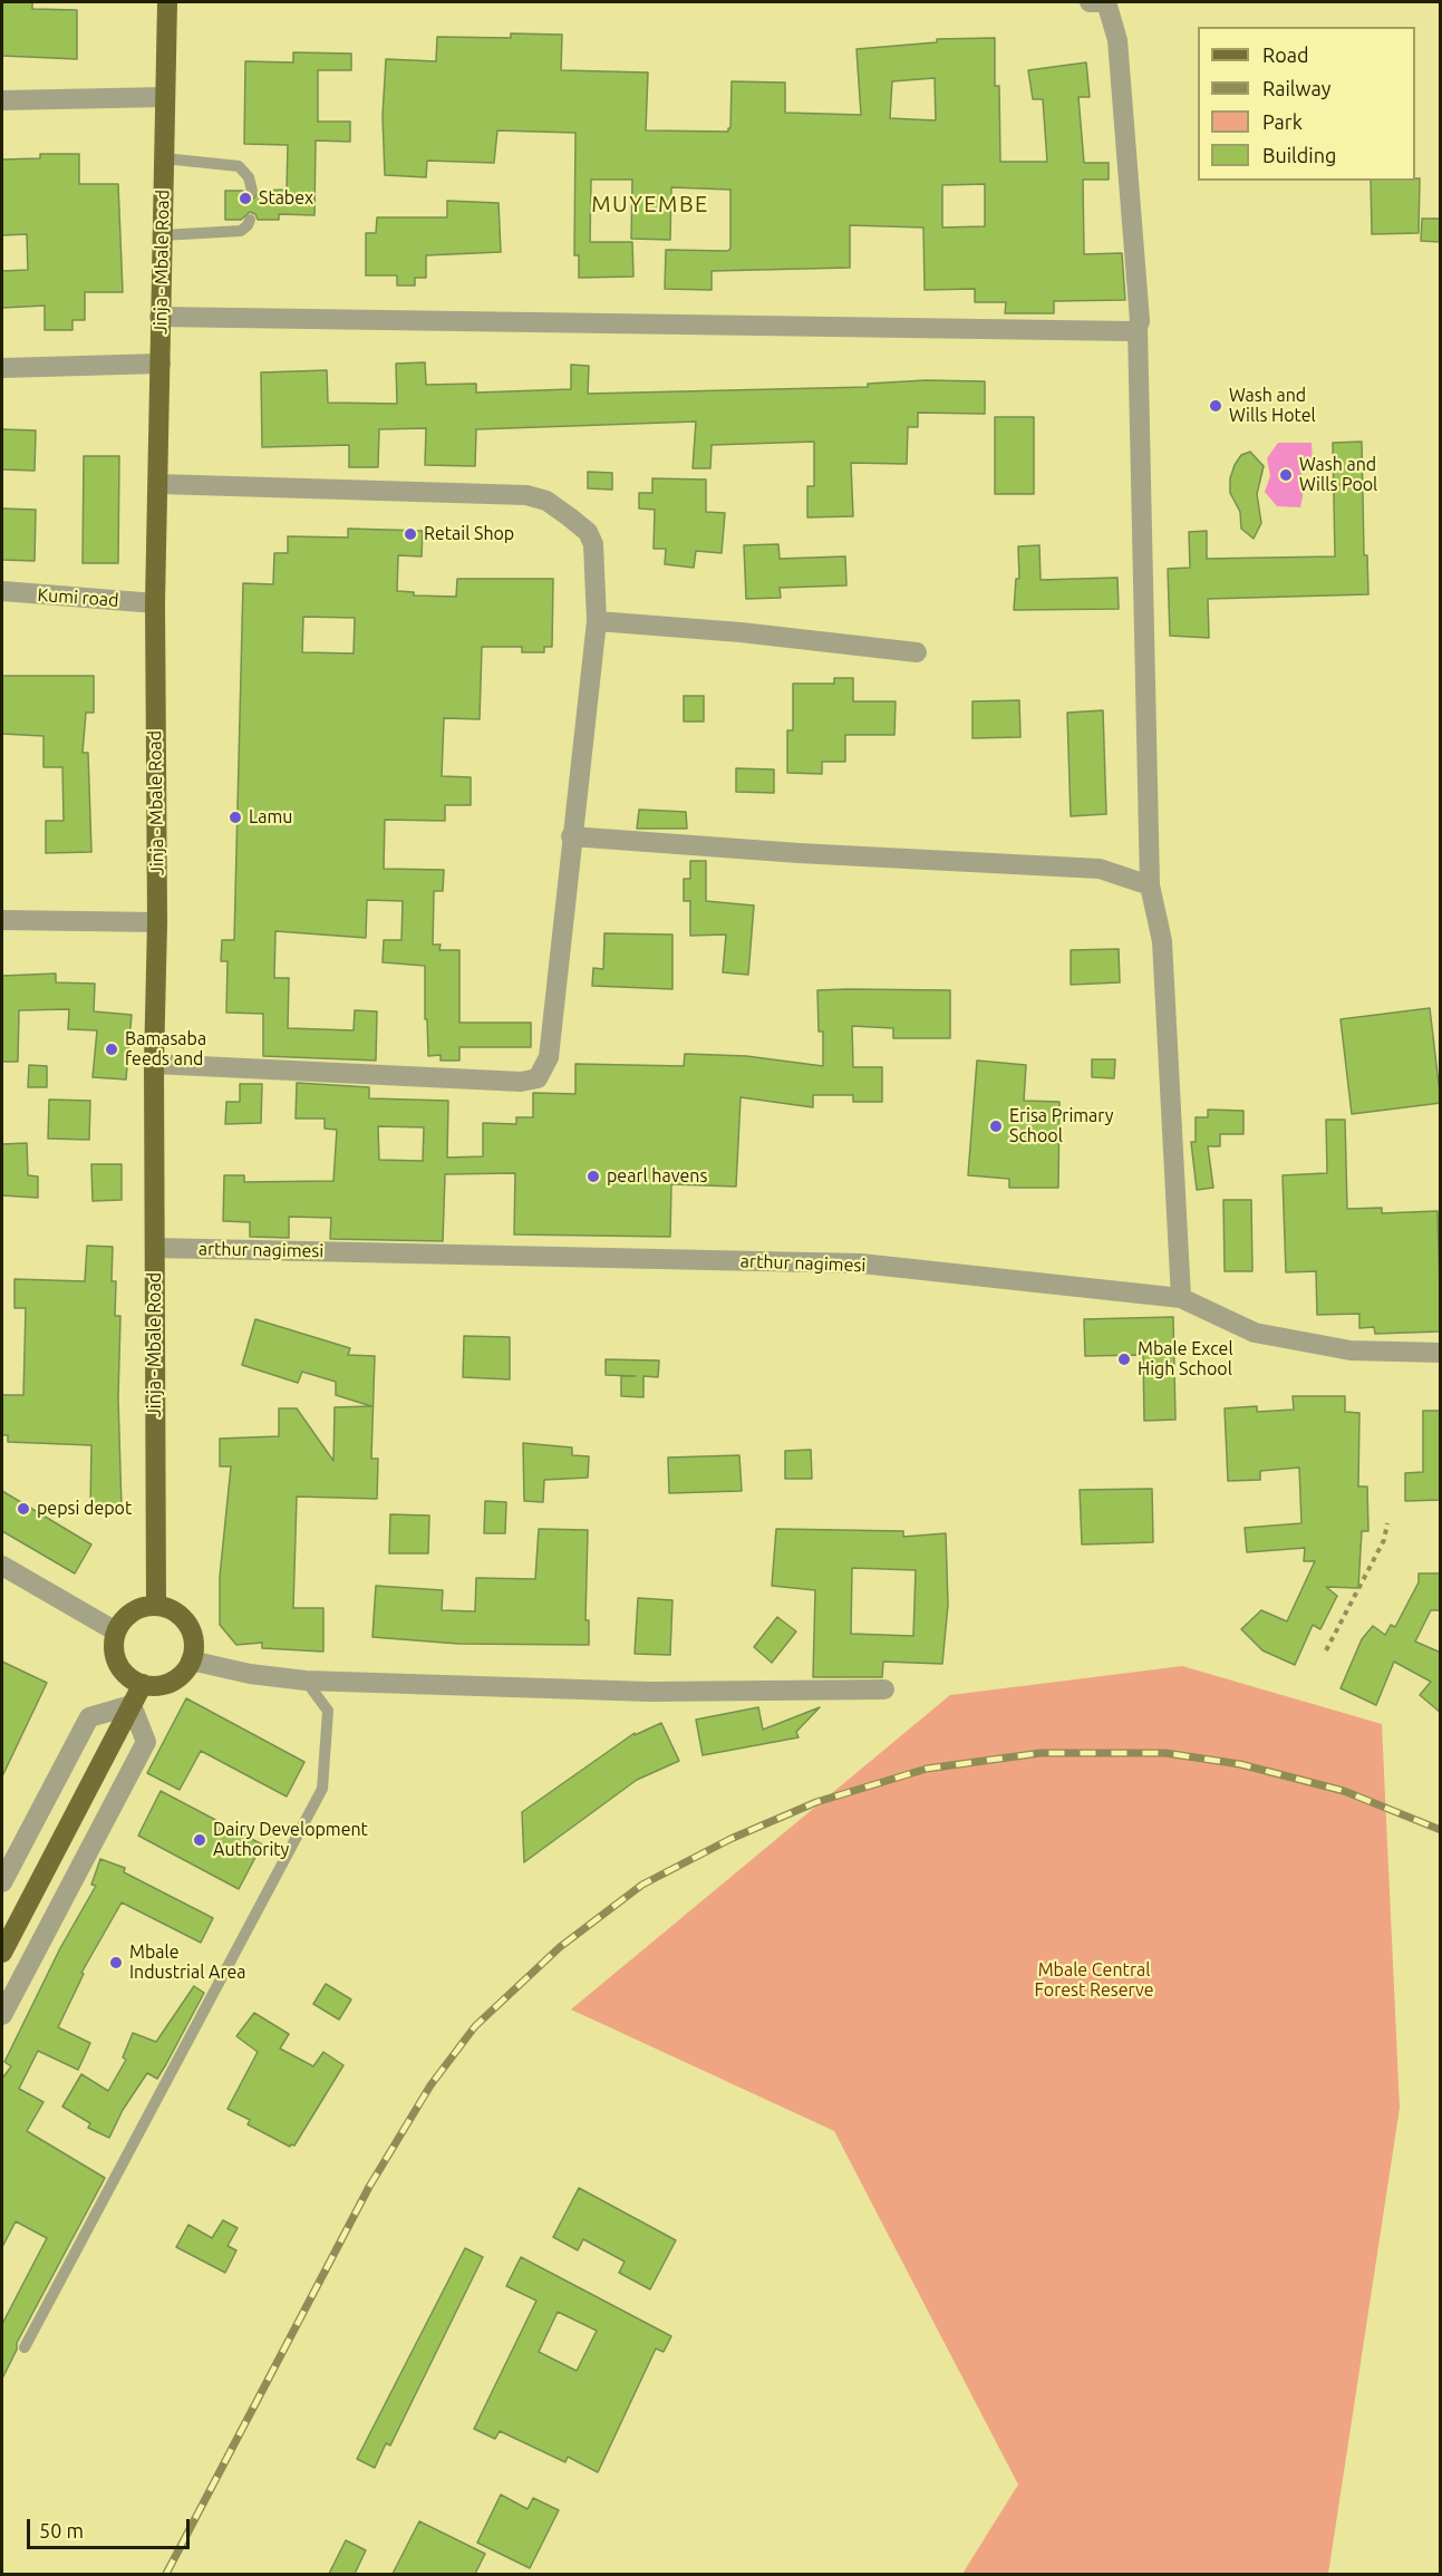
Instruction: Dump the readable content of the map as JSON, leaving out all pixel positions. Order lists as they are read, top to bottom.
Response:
{
  "streets": {
    "main road": ["Jinja - Mbale Road"],
    "street": ["Kumi road", "arthur nagimesi"]
  },
  "crossings": [
    ["Jinja - Mbale Road", "Kumi road"],
    ["Jinja - Mbale Road", "arthur nagimesi"]
  ],
  "districts": ["MUYEMBE"],
  "parks": ["Mbale Central Forest Reserve"],
  "places": [
    "Stabex",
    "Wash and Wills Hotel",
    "Wash and Wills Pool",
    "Retail Shop",
    "Lamu",
    "Bamasaba feeds and",
    "Erisa Primary School",
    "pearl havens",
    "Mbale Excel High School",
    "pepsi depot",
    "Dairy Development Authority",
    "Mbale Industrial Area"
  ],
  "legend": [
    "Road",
    "Railway",
    "Park",
    "Building"
  ],
  "scale_bar": "50 m"
}
